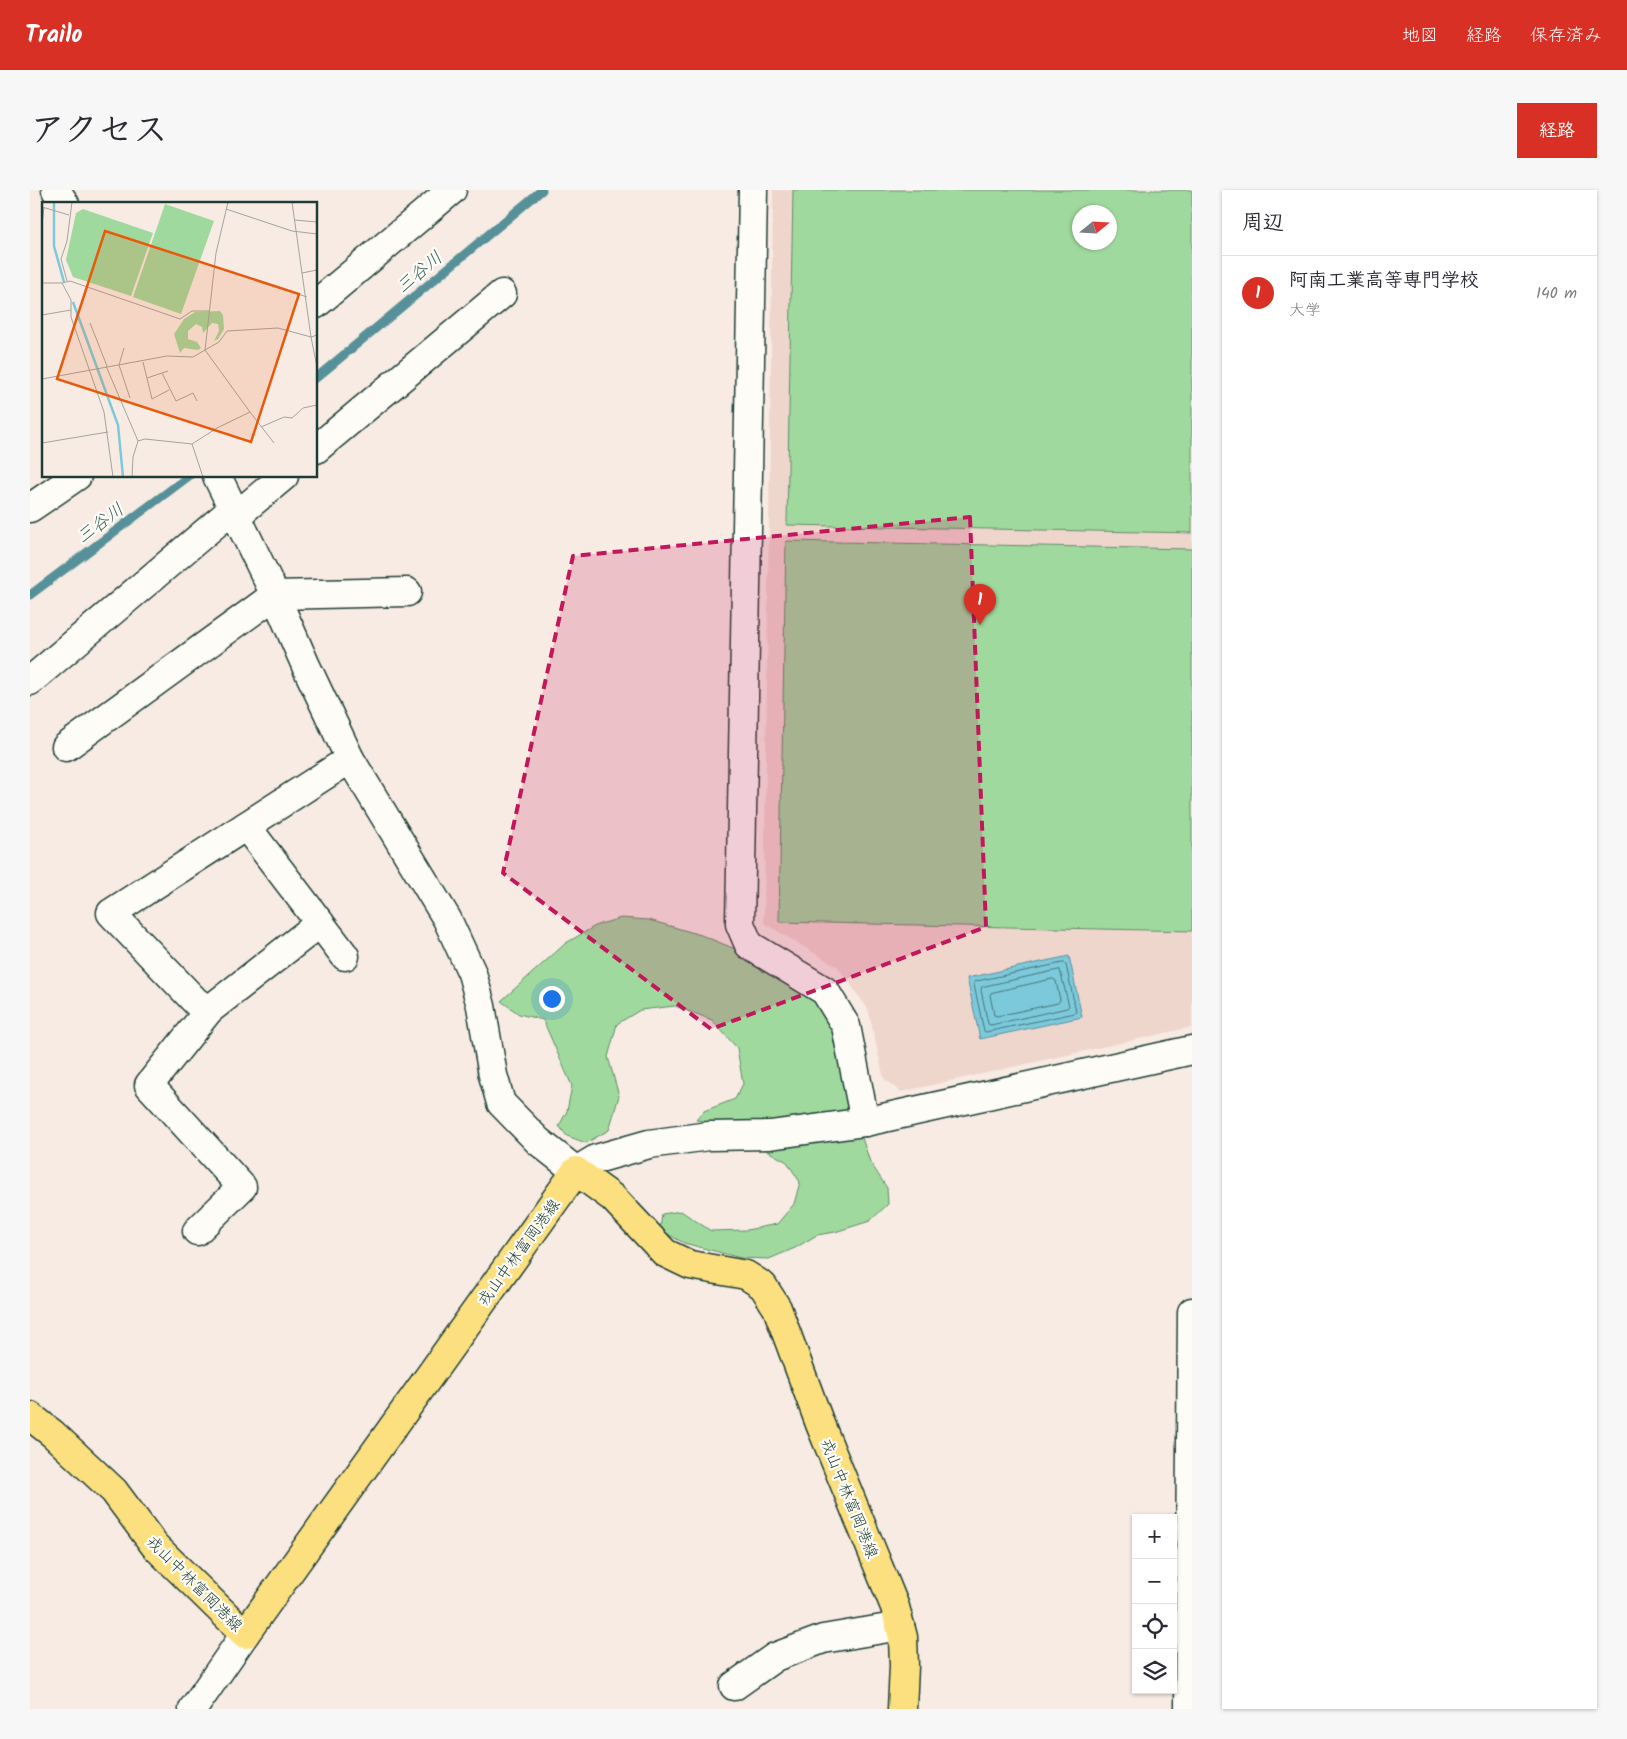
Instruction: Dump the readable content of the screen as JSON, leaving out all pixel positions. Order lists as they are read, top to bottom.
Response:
{
  "streets": {
    "main road": ["戎山中林富岡港線"]
  },
  "water": ["三谷川"],
  "north": "right",
  "page": {
    "header": "Trailo",
    "nav": ["地図", "経路", "保存済み"],
    "title": "アクセス",
    "buttons": "経路",
    "heading": "周辺",
    "list": [
      {
        "mark": "1",
        "name": "阿南工業高等専門学校",
        "note": "大学",
        "value": "140 m"
      }
    ],
    "pins": "1",
    "map_buttons": ["+", "−"]
  }
}
